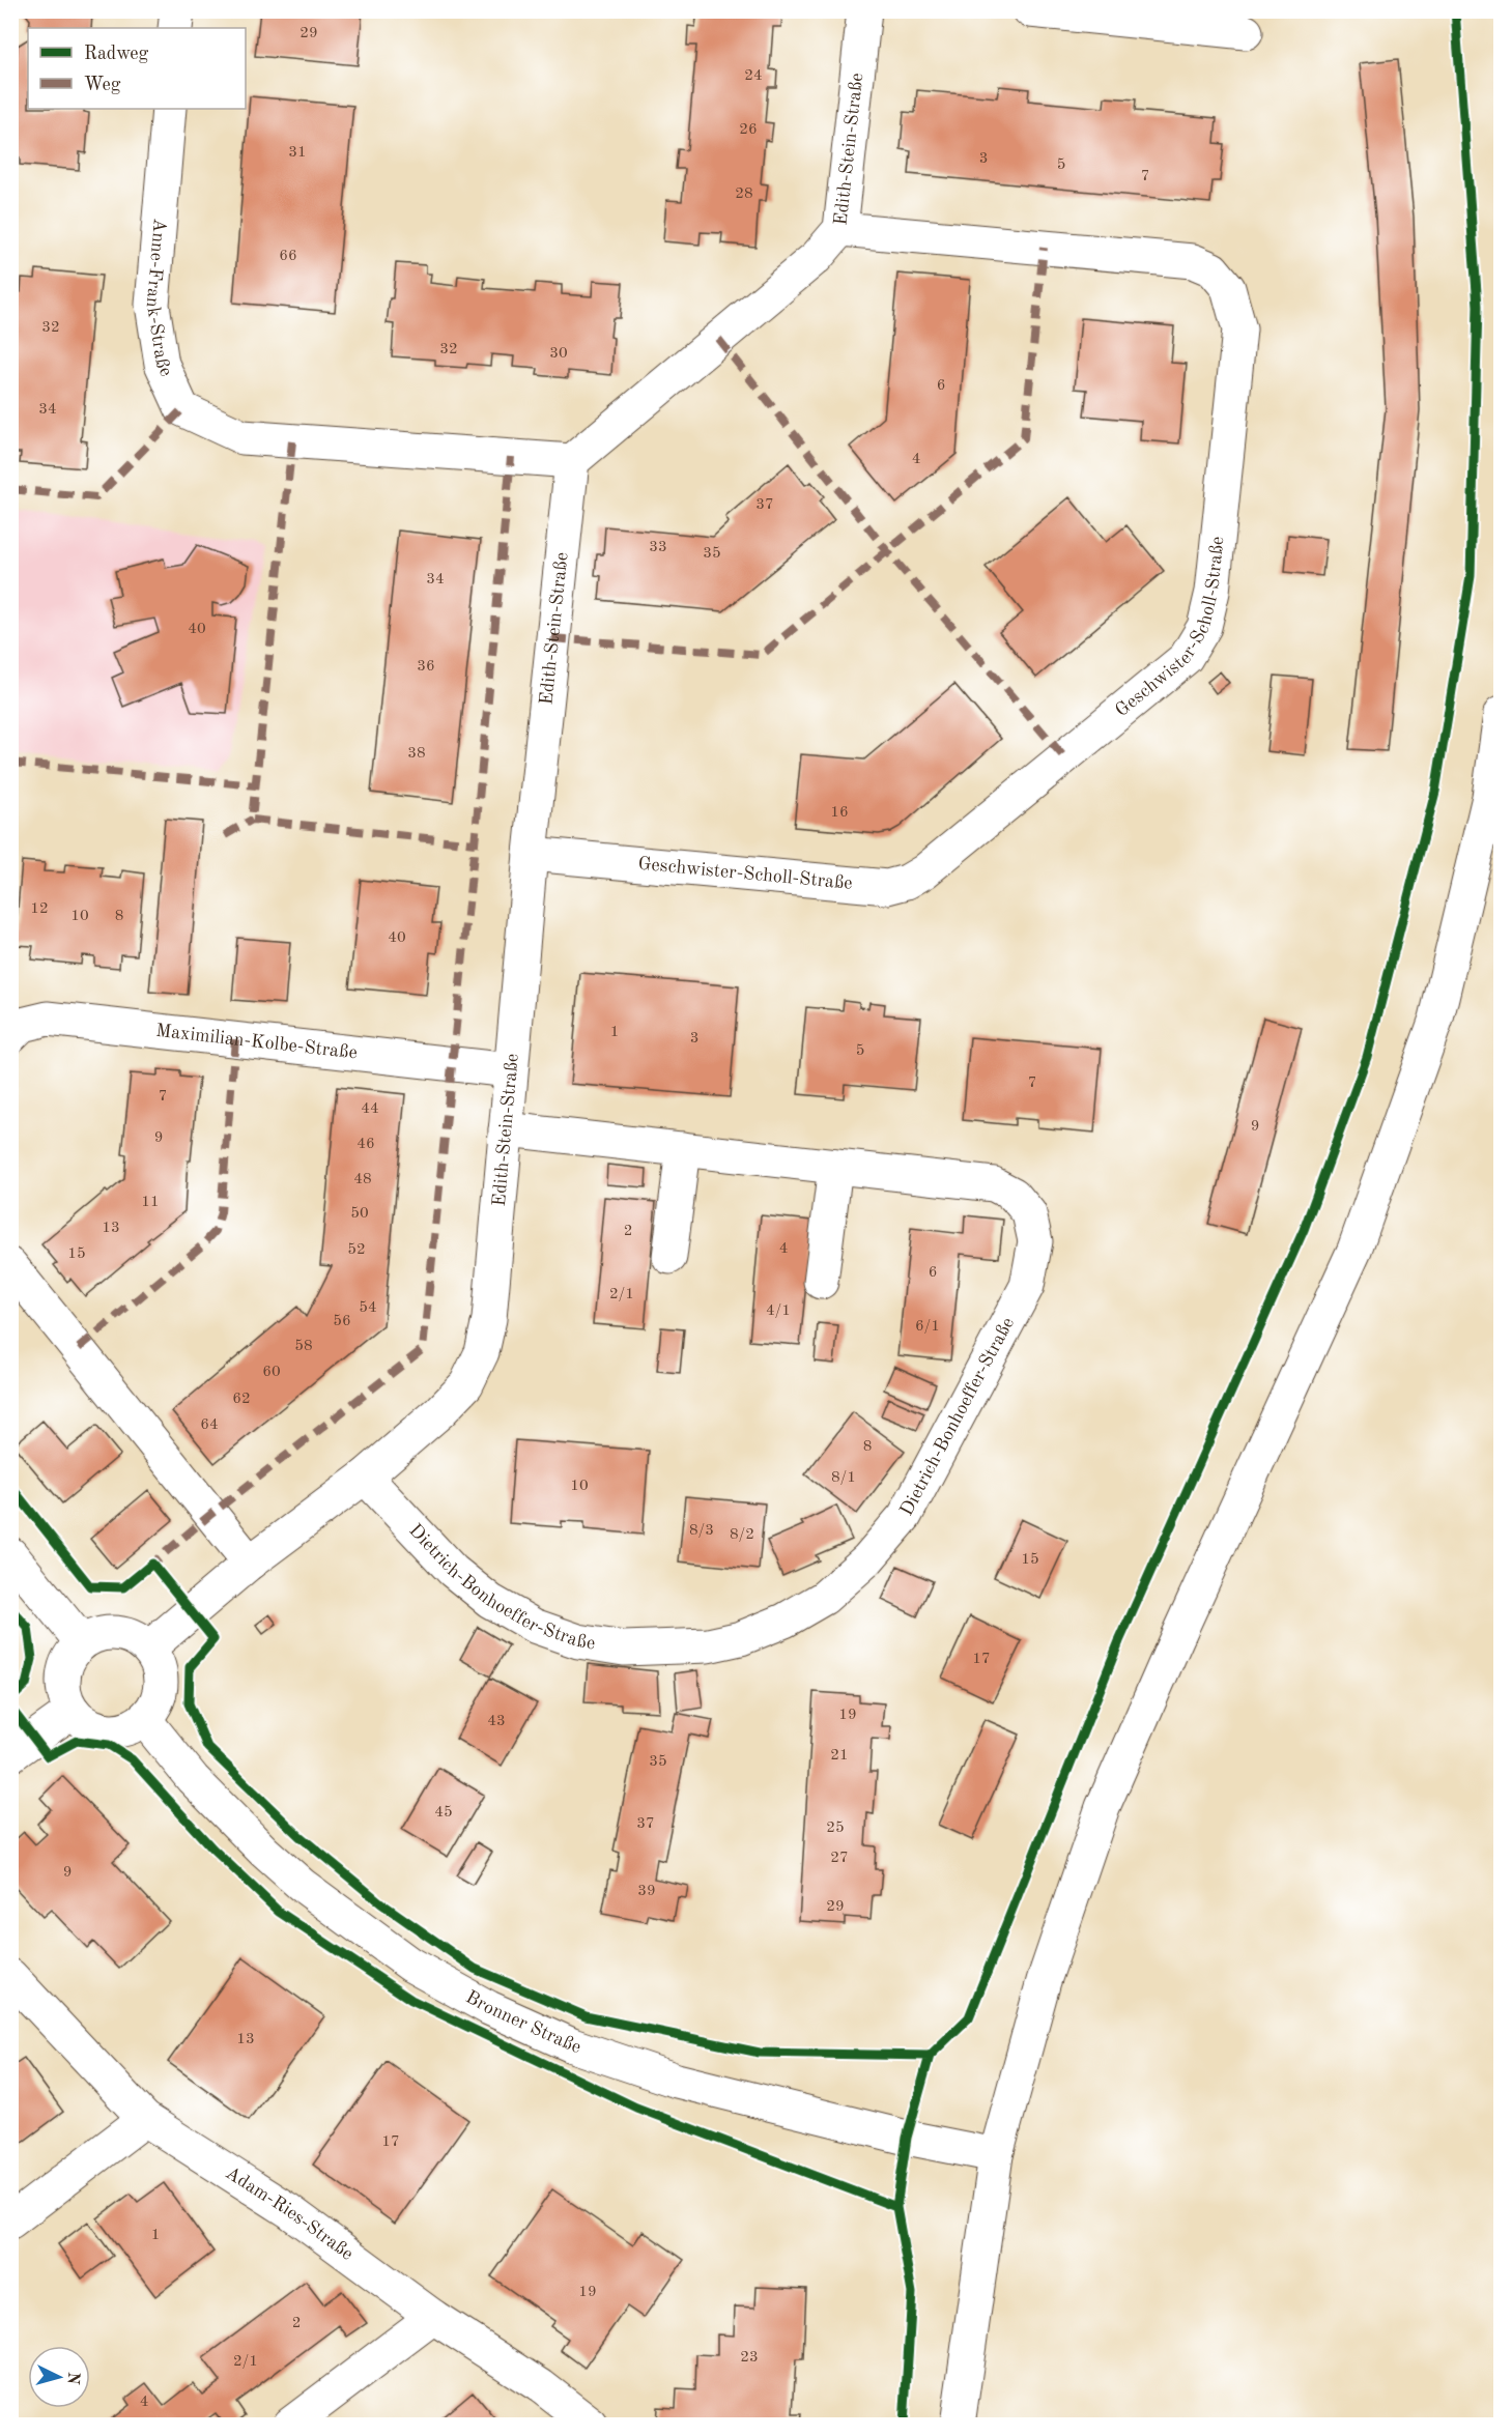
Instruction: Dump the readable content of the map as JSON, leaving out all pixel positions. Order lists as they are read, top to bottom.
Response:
{
  "streets": {
    "street": [
      "Edith-Stein-Straße",
      "Anne-Frank-Straße",
      "Geschwister-Scholl-Straße",
      "Maximilian-Kolbe-Straße",
      "Dietrich-Bonhoeffer-Straße",
      "Bronner Straße",
      "Adam-Ries-Straße"
    ]
  },
  "crossings": [
    ["Edith-Stein-Straße", "Anne-Frank-Straße"],
    ["Edith-Stein-Straße", "Geschwister-Scholl-Straße"],
    ["Edith-Stein-Straße", "Maximilian-Kolbe-Straße"],
    ["Edith-Stein-Straße", "Dietrich-Bonhoeffer-Straße"],
    ["Edith-Stein-Straße", "Bronner Straße"]
  ],
  "house_numbers": [
    "29",
    "24",
    "26",
    "31",
    "3",
    "5",
    "7",
    "28",
    "66",
    "32",
    "32",
    "30",
    "6",
    "34",
    "4",
    "37",
    "33",
    "35",
    "34",
    "40",
    "36",
    "38",
    "16",
    "12",
    "10",
    "8",
    "40",
    "1",
    "3",
    "5",
    "7",
    "7",
    "44",
    "9",
    "9",
    "46",
    "48",
    "11",
    "50",
    "13",
    "2",
    "4",
    "52",
    "15",
    "6",
    "2/1",
    "54",
    "4/1",
    "56",
    "6/1",
    "58",
    "60",
    "62",
    "64",
    "8",
    "8/1",
    "10",
    "8/3",
    "8/2",
    "15",
    "17",
    "19",
    "43",
    "21",
    "35",
    "45",
    "37",
    "25",
    "27",
    "9",
    "39",
    "29",
    "13",
    "17",
    "1",
    "19",
    "2",
    "23",
    "2/1",
    "4"
  ],
  "legend": ["Radweg", "Weg"],
  "north": "right"
}
